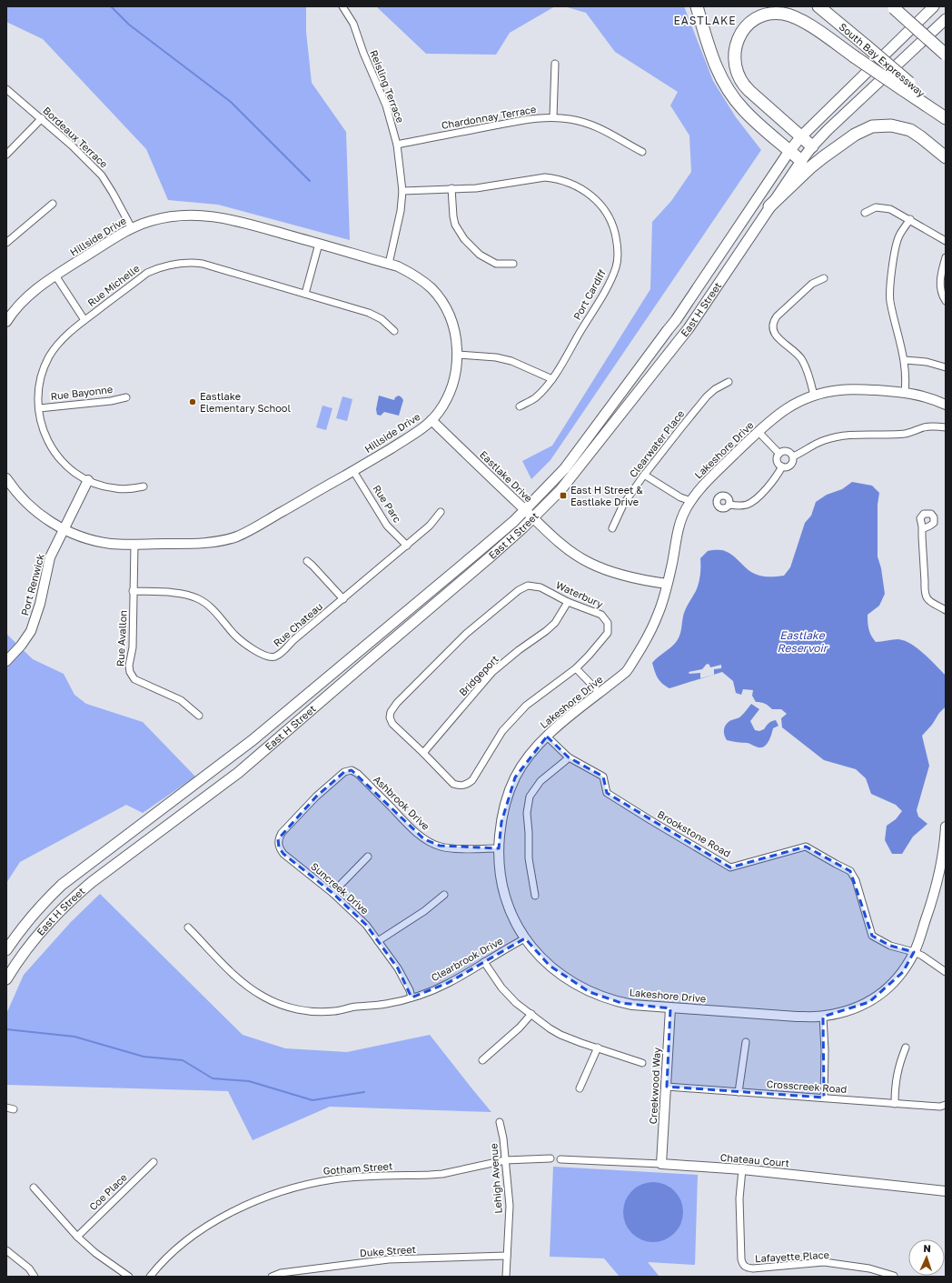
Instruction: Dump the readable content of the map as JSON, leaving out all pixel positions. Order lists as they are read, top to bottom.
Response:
{
  "streets": {
    "highway": ["South Bay Expressway"],
    "main road": ["East H Street"],
    "street": [
      "Reisling Terrace",
      "Chardonnay Terrace",
      "Bordeaux Terrace",
      "Hillside Drive",
      "Rue Michelle",
      "Port Cardiff",
      "Rue Bayonne",
      "Clearwater Place",
      "Lakeshore Drive",
      "Eastlake Drive",
      "Rue Parc",
      "Port Renwick",
      "Waterbury",
      "Rue Chateau",
      "Rue Avallon",
      "Bridgeport",
      "Ashbrook Drive",
      "Brookstone Road",
      "Suncreek Drive",
      "Clearbrook Drive",
      "Creekwood Way",
      "Crosscreek Road",
      "Chateau Court",
      "Gotham Street",
      "Lehigh Avenue",
      "Coe Place",
      "Duke Street",
      "Lafayette Place"
    ]
  },
  "crossings": [
    ["Reisling Terrace", "Chardonnay Terrace"],
    ["Reisling Terrace", "Hillside Drive"],
    ["Reisling Terrace", "Port Cardiff"],
    ["Bordeaux Terrace", "Hillside Drive"],
    ["Hillside Drive", "Eastlake Drive"],
    ["Hillside Drive", "Rue Parc"],
    ["Hillside Drive", "Port Renwick"],
    ["Hillside Drive", "Rue Avallon"],
    ["Rue Michelle", "Rue Bayonne"],
    ["Rue Michelle", "Port Renwick"],
    ["East H Street", "Eastlake Drive"],
    ["Lakeshore Drive", "Eastlake Drive"],
    ["Lakeshore Drive", "Ashbrook Drive"],
    ["Lakeshore Drive", "Brookstone Road"],
    ["Lakeshore Drive", "Clearbrook Drive"],
    ["Lakeshore Drive", "Creekwood Way"],
    ["Rue Parc", "Rue Chateau"],
    ["Waterbury", "Bridgeport"],
    ["Rue Chateau", "Rue Avallon"],
    ["Ashbrook Drive", "Suncreek Drive"],
    ["Suncreek Drive", "Clearbrook Drive"],
    ["Creekwood Way", "Crosscreek Road"],
    ["Creekwood Way", "Chateau Court"],
    ["Chateau Court", "Lafayette Place"],
    ["Gotham Street", "Lehigh Avenue"],
    ["Lehigh Avenue", "Duke Street"]
  ],
  "districts": ["EASTLAKE"],
  "water": ["Eastlake Reservoir"],
  "places": {
    "other": ["Eastlake Elementary School"],
    "transit": ["East H Street & Eastlake Drive"]
  },
  "north": "top"
}
